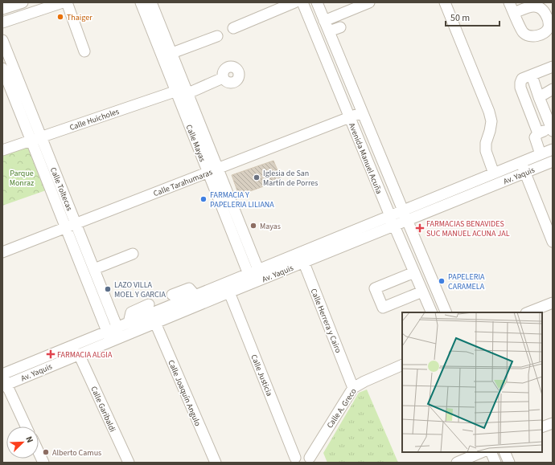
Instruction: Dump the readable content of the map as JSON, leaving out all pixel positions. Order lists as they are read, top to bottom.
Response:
{
  "streets": {
    "street": [
      "Calle Huicholes",
      "Calle Mayas",
      "Avenida Manuel Acuña",
      "Av. Yaquis",
      "Calle Tarahumaras",
      "Calle Toltecas",
      "Calle Herrera y Cairo",
      "Calle Justicia",
      "Calle Joaquín Angulo",
      "Calle A. Greco",
      "Calle Garibaldi"
    ]
  },
  "crossings": [
    ["Calle Huicholes", "Calle Mayas"],
    ["Calle Huicholes", "Calle Toltecas"],
    ["Calle Mayas", "Av. Yaquis"],
    ["Calle Mayas", "Calle Tarahumaras"],
    ["Avenida Manuel Acuña", "Av. Yaquis"],
    ["Avenida Manuel Acuña", "Calle Tarahumaras"],
    ["Av. Yaquis", "Calle Toltecas"],
    ["Av. Yaquis", "Calle Herrera y Cairo"],
    ["Av. Yaquis", "Calle Justicia"],
    ["Av. Yaquis", "Calle Joaquín Angulo"],
    ["Av. Yaquis", "Calle Garibaldi"],
    ["Calle Tarahumaras", "Calle Toltecas"],
    ["Calle Herrera y Cairo", "Calle A. Greco"]
  ],
  "parks": ["Parque Monraz"],
  "places": {
    "other": [
      "Thaiger",
      "Iglesia de San Martín de Porres",
      "FARMACIA Y PAPELERIA LILIANA",
      "Mayas",
      "PAPELERIA CARAMELA",
      "LAZO VILLA MOEL Y GARCIA",
      "Alberto Camus"
    ],
    "health": ["FARMACIAS BENAVIDES SUC MANUEL ACUNA JAL", "FARMACIA ALGIA"]
  },
  "scale_bar": "50 m",
  "north": "top right"
}
